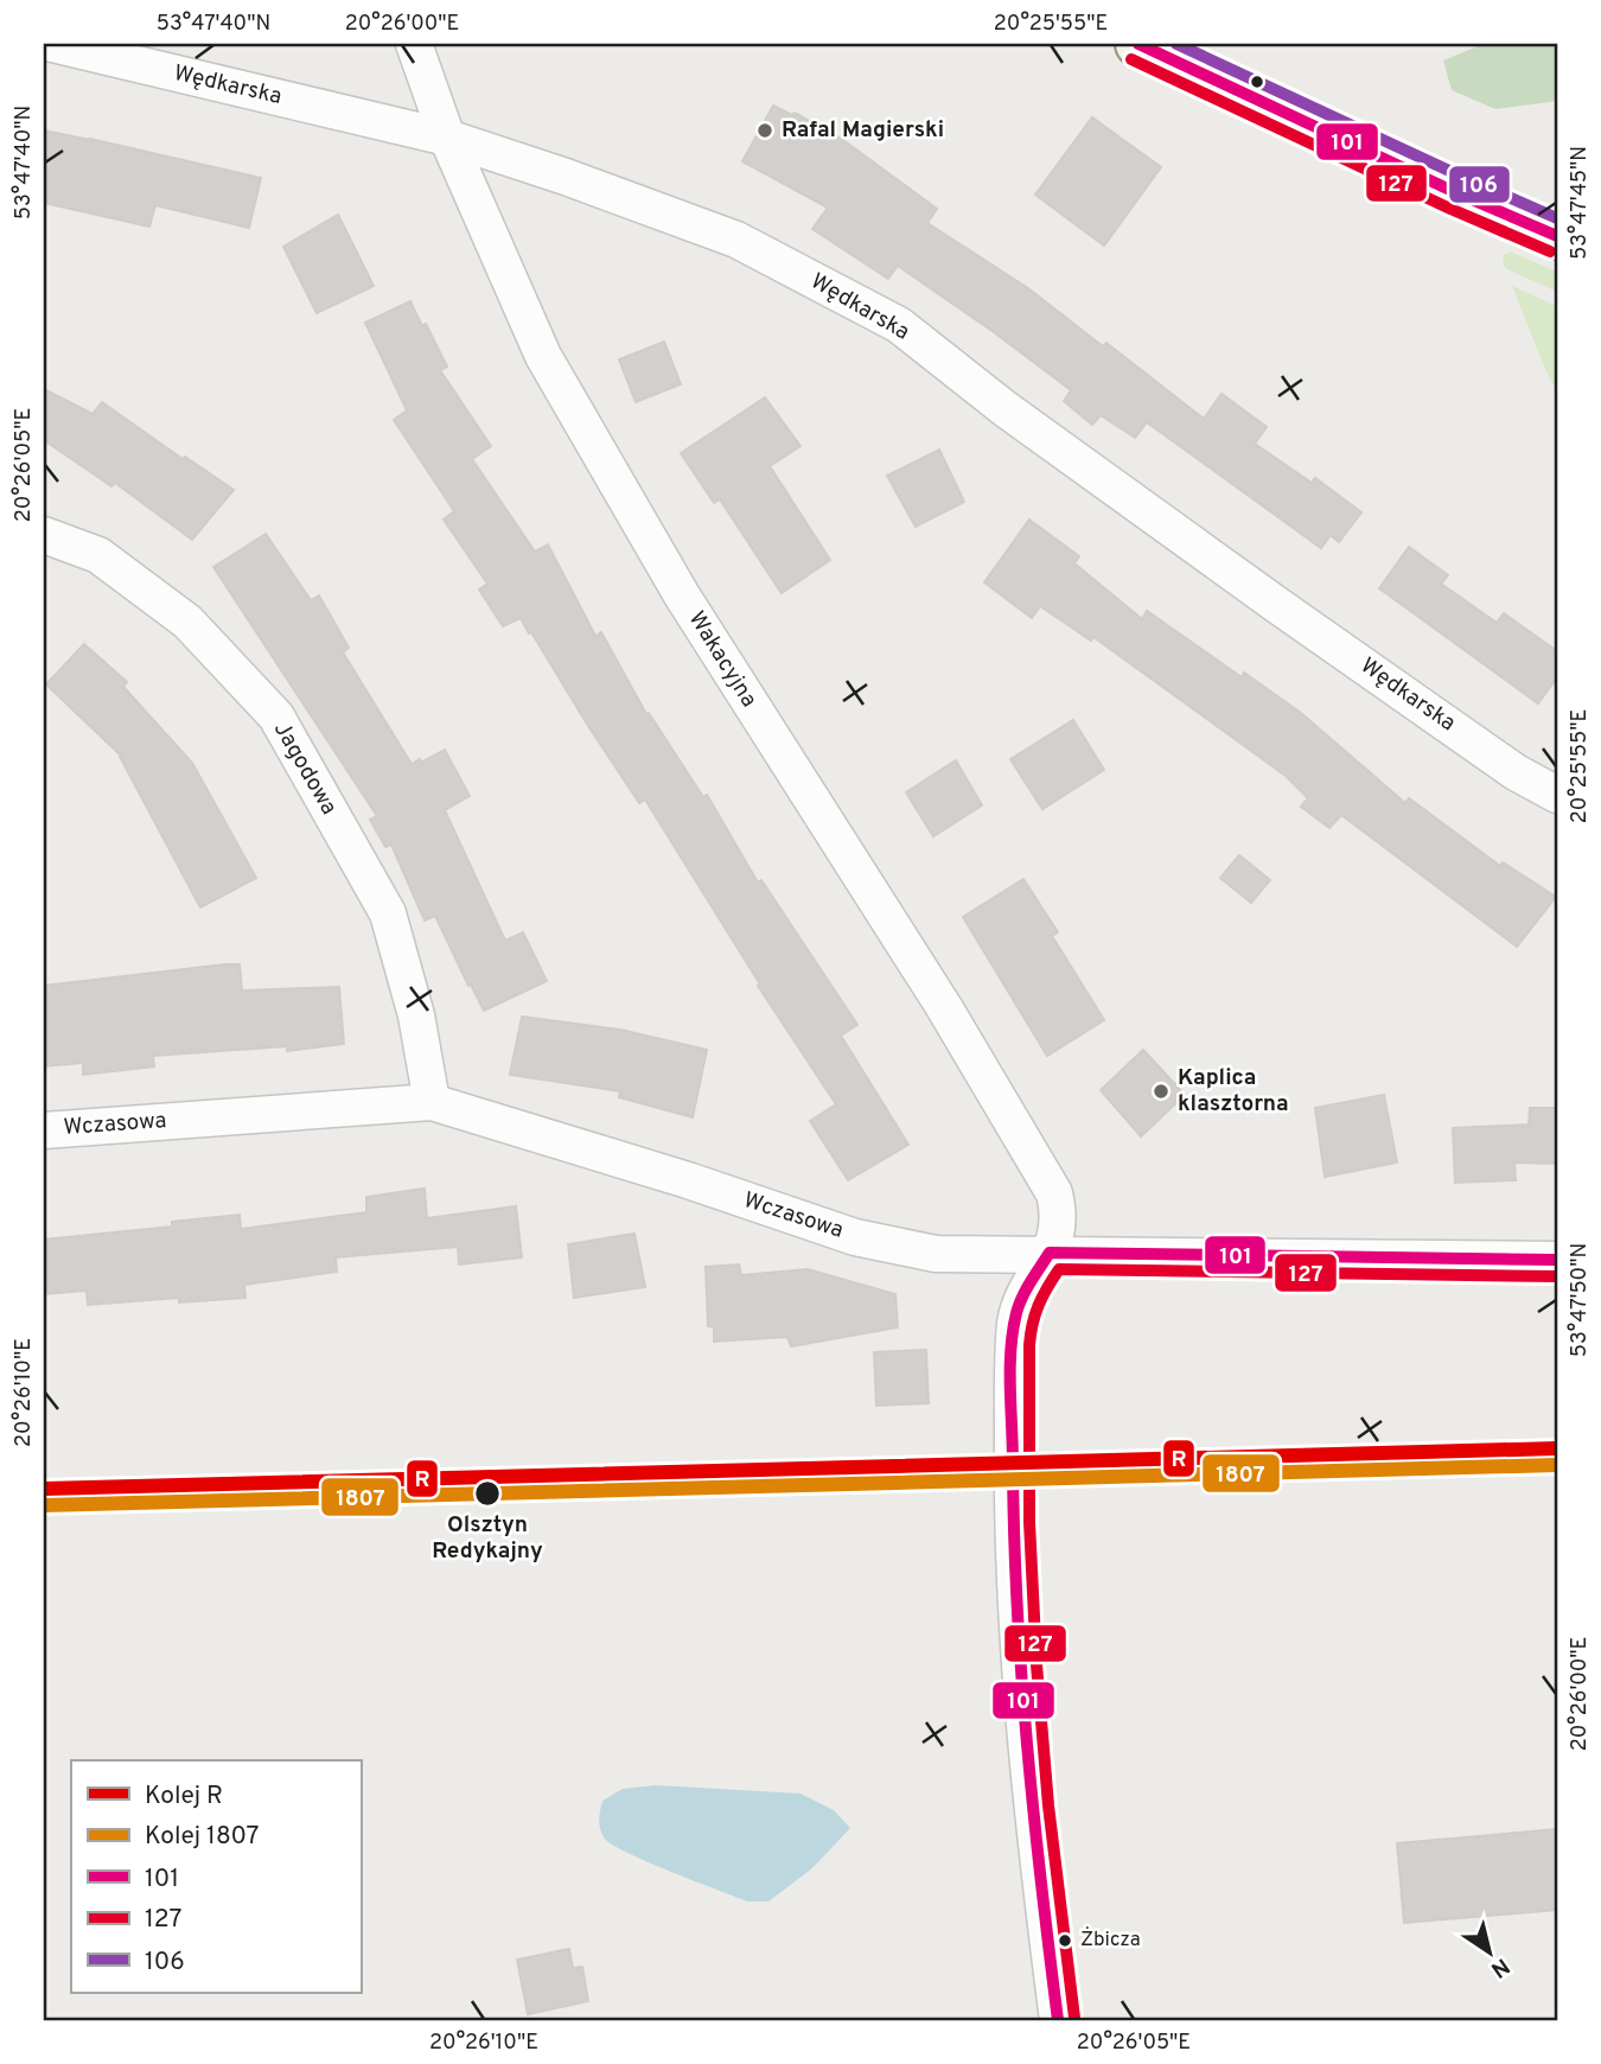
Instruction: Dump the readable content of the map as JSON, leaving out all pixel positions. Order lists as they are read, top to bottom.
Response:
{
  "streets": {
    "street": [
      "Wędkarska",
      "Wakacyjna",
      "Jagodowa",
      "Wczasowa"
    ]
  },
  "crossings": [
    ["Wędkarska", "Wakacyjna"],
    ["Wakacyjna", "Wczasowa"],
    ["Jagodowa", "Wczasowa"]
  ],
  "places": [
    "Rafal Magierski",
    "Kaplica klasztorna",
    "Olsztyn Redykajny",
    "Żbicza"
  ],
  "lines": [
    "transit line 101",
    "transit line 106",
    "transit line 127",
    "rail line R",
    "rail line 1807"
  ],
  "legend": [
    "Kolej R",
    "Kolej 1807",
    "101",
    "127",
    "106"
  ],
  "north": "bottom right",
  "coordinates": [
    "53°47'40\"N",
    "20°26'00\"E",
    "20°25'55\"E",
    "53°47'45\"N",
    "20°26'05\"E",
    "53°47'50\"N",
    "20°26'10\"E"
  ]
}
